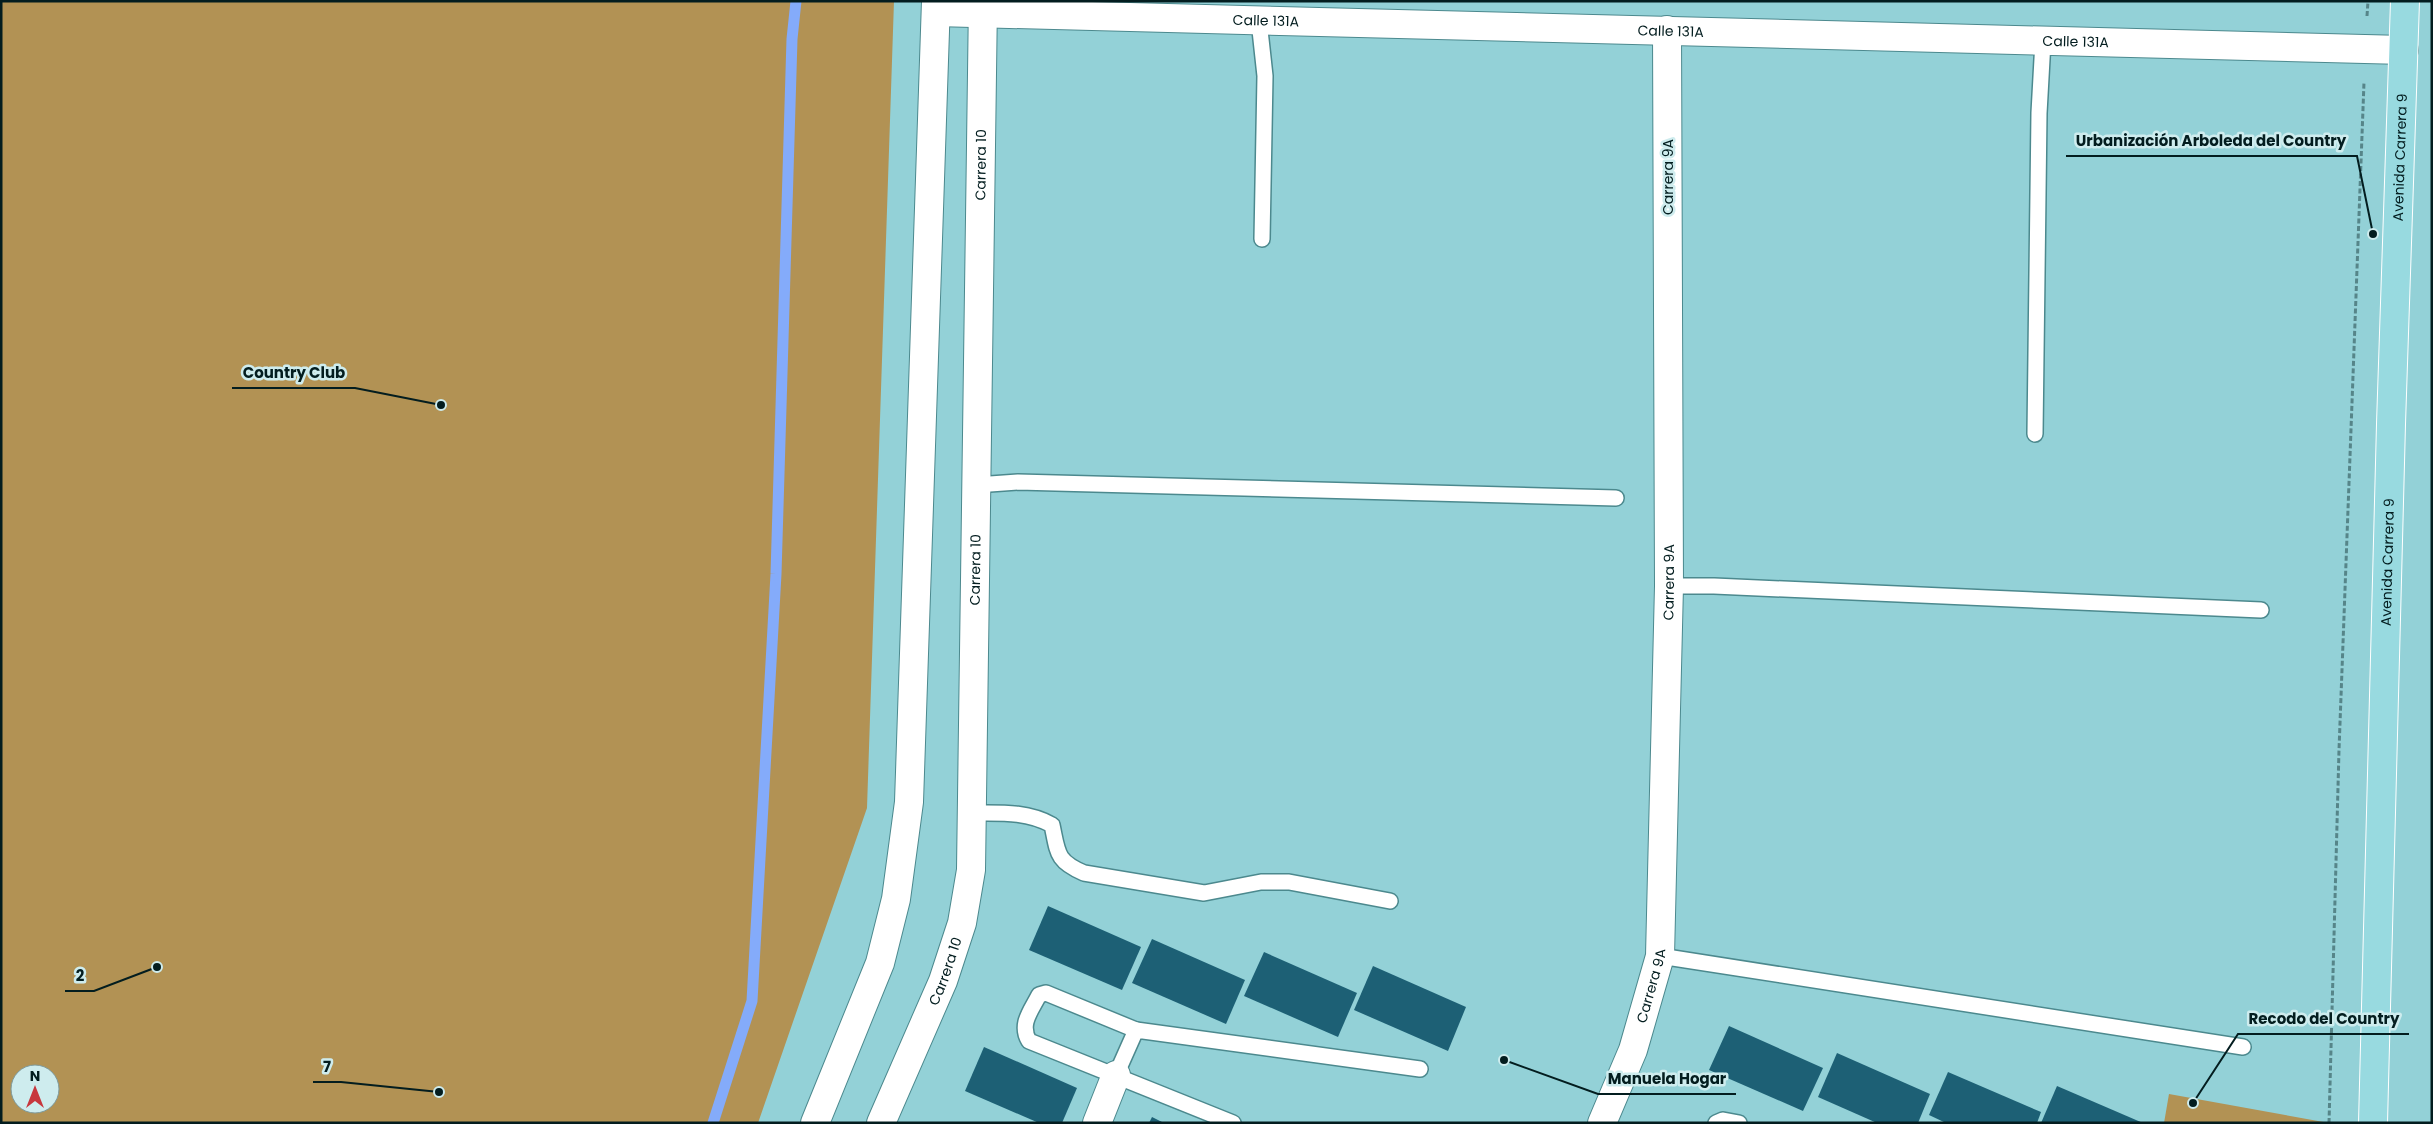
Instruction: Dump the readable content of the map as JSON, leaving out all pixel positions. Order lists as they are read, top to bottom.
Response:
{
  "streets": {
    "main road": ["Avenida Carrera 9"],
    "street": ["Calle 131A", "Carrera 10", "Carrera 9A"]
  },
  "crossings": [
    ["Calle 131A", "Avenida Carrera 9"],
    ["Calle 131A", "Carrera 10"],
    ["Calle 131A", "Carrera 9A"]
  ],
  "places": [
    "Urbanización Arboleda del Country",
    "Country Club",
    "2",
    "Manuela Hogar",
    "7",
    "Recodo del Country"
  ],
  "north": "top"
}
